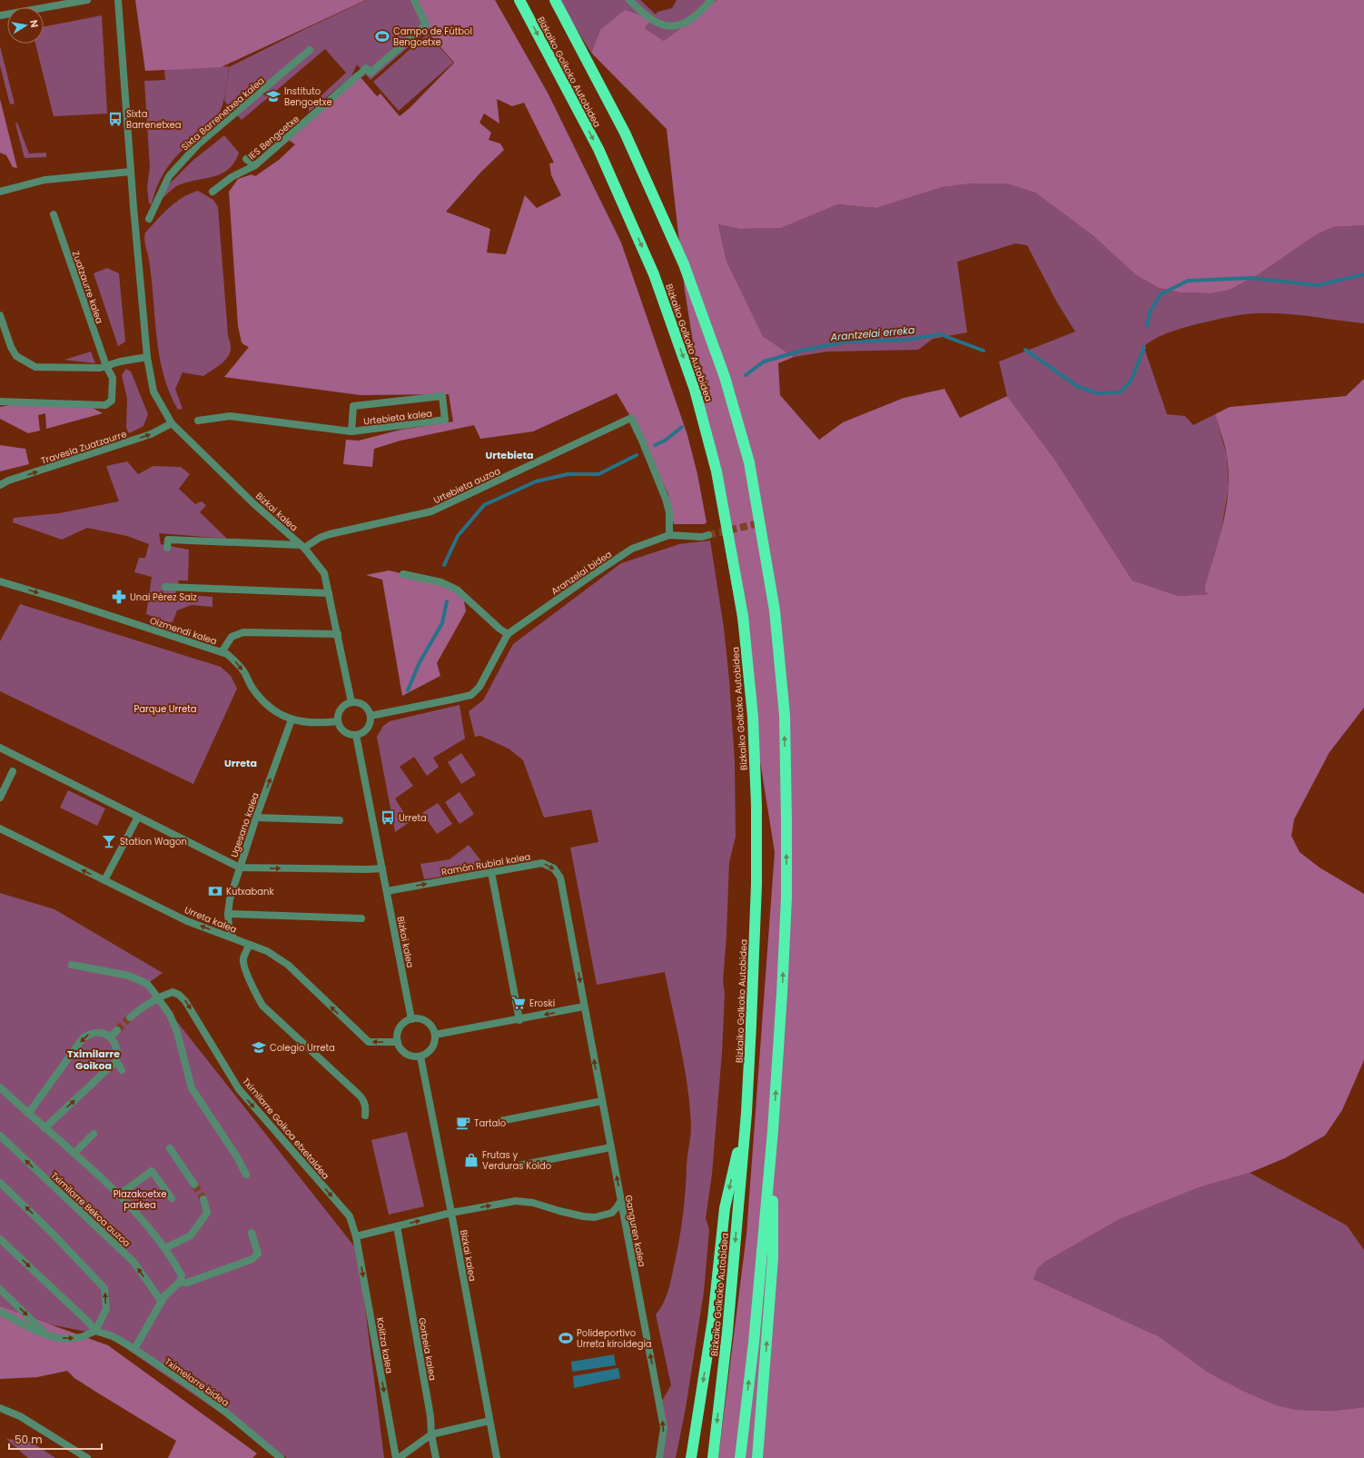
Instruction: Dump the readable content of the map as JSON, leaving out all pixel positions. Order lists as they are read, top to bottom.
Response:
{
  "streets": {
    "highway": ["Bizkaiko Golkoko Autobidea"],
    "street": [
      "Sixta Barrenetxea kalea",
      "IES Bengoetxe",
      "Zuatzaurre kalea",
      "Urtebieta kalea",
      "Travesía Zuatzaurre",
      "Urtebieta auzoa",
      "Bizkai kalea",
      "Aranzelai bidea",
      "Oizmendi kalea",
      "Ugesano kalea",
      "Ramón Rubial kalea",
      "Urreta kalea",
      "Tximilarre Goikoa etxetaldea",
      "Tximilarre Bekoa auzoa",
      "Ganguren kalea",
      "Kolitza kalea",
      "Gorbeia kalea",
      "Tximelarre bidea"
    ]
  },
  "crossings": [
    ["Travesía Zuatzaurre", "Bizkai kalea"],
    ["Urtebieta auzoa", "Bizkai kalea"],
    ["Urtebieta auzoa", "Aranzelai bidea"],
    ["Bizkai kalea", "Aranzelai bidea"],
    ["Bizkai kalea", "Oizmendi kalea"],
    ["Bizkai kalea", "Ramón Rubial kalea"],
    ["Bizkai kalea", "Urreta kalea"],
    ["Aranzelai bidea", "Oizmendi kalea"],
    ["Oizmendi kalea", "Ugesano kalea"],
    ["Ugesano kalea", "Urreta kalea"],
    ["Ramón Rubial kalea", "Ganguren kalea"],
    ["Tximilarre Goikoa etxetaldea", "Kolitza kalea"]
  ],
  "one_way": [
    "Travesía Zuatzaurre",
    "Oizmendi kalea",
    "Ugesano kalea",
    "Urreta kalea",
    "Ganguren kalea",
    "Kolitza kalea"
  ],
  "districts": ["Urtebieta", "Urreta", "Tximilarre Goikoa"],
  "water": ["Arantzelai erreka"],
  "parks": ["Parque Urreta", "Plazakoetxe parkea"],
  "places": {
    "sports": ["Campo de Fútbol Bengoetxe", "Polideportivo Urreta kiroldegia"],
    "school or university": ["Instituto Bengoetxe", "Colegio Urreta"],
    "bus stop": ["Sixta Barrenetxea", "Urreta"],
    "pharmacy": ["Unai Pérez Saiz"],
    "bar": ["Station Wagon"],
    "bank": ["Kutxabank"],
    "supermarket": ["Eroski"],
    "cafe": ["Tartalo"],
    "shop": ["Frutas y Verduras Koldo"]
  },
  "scale_bar": "50 m",
  "north": "right"
}
